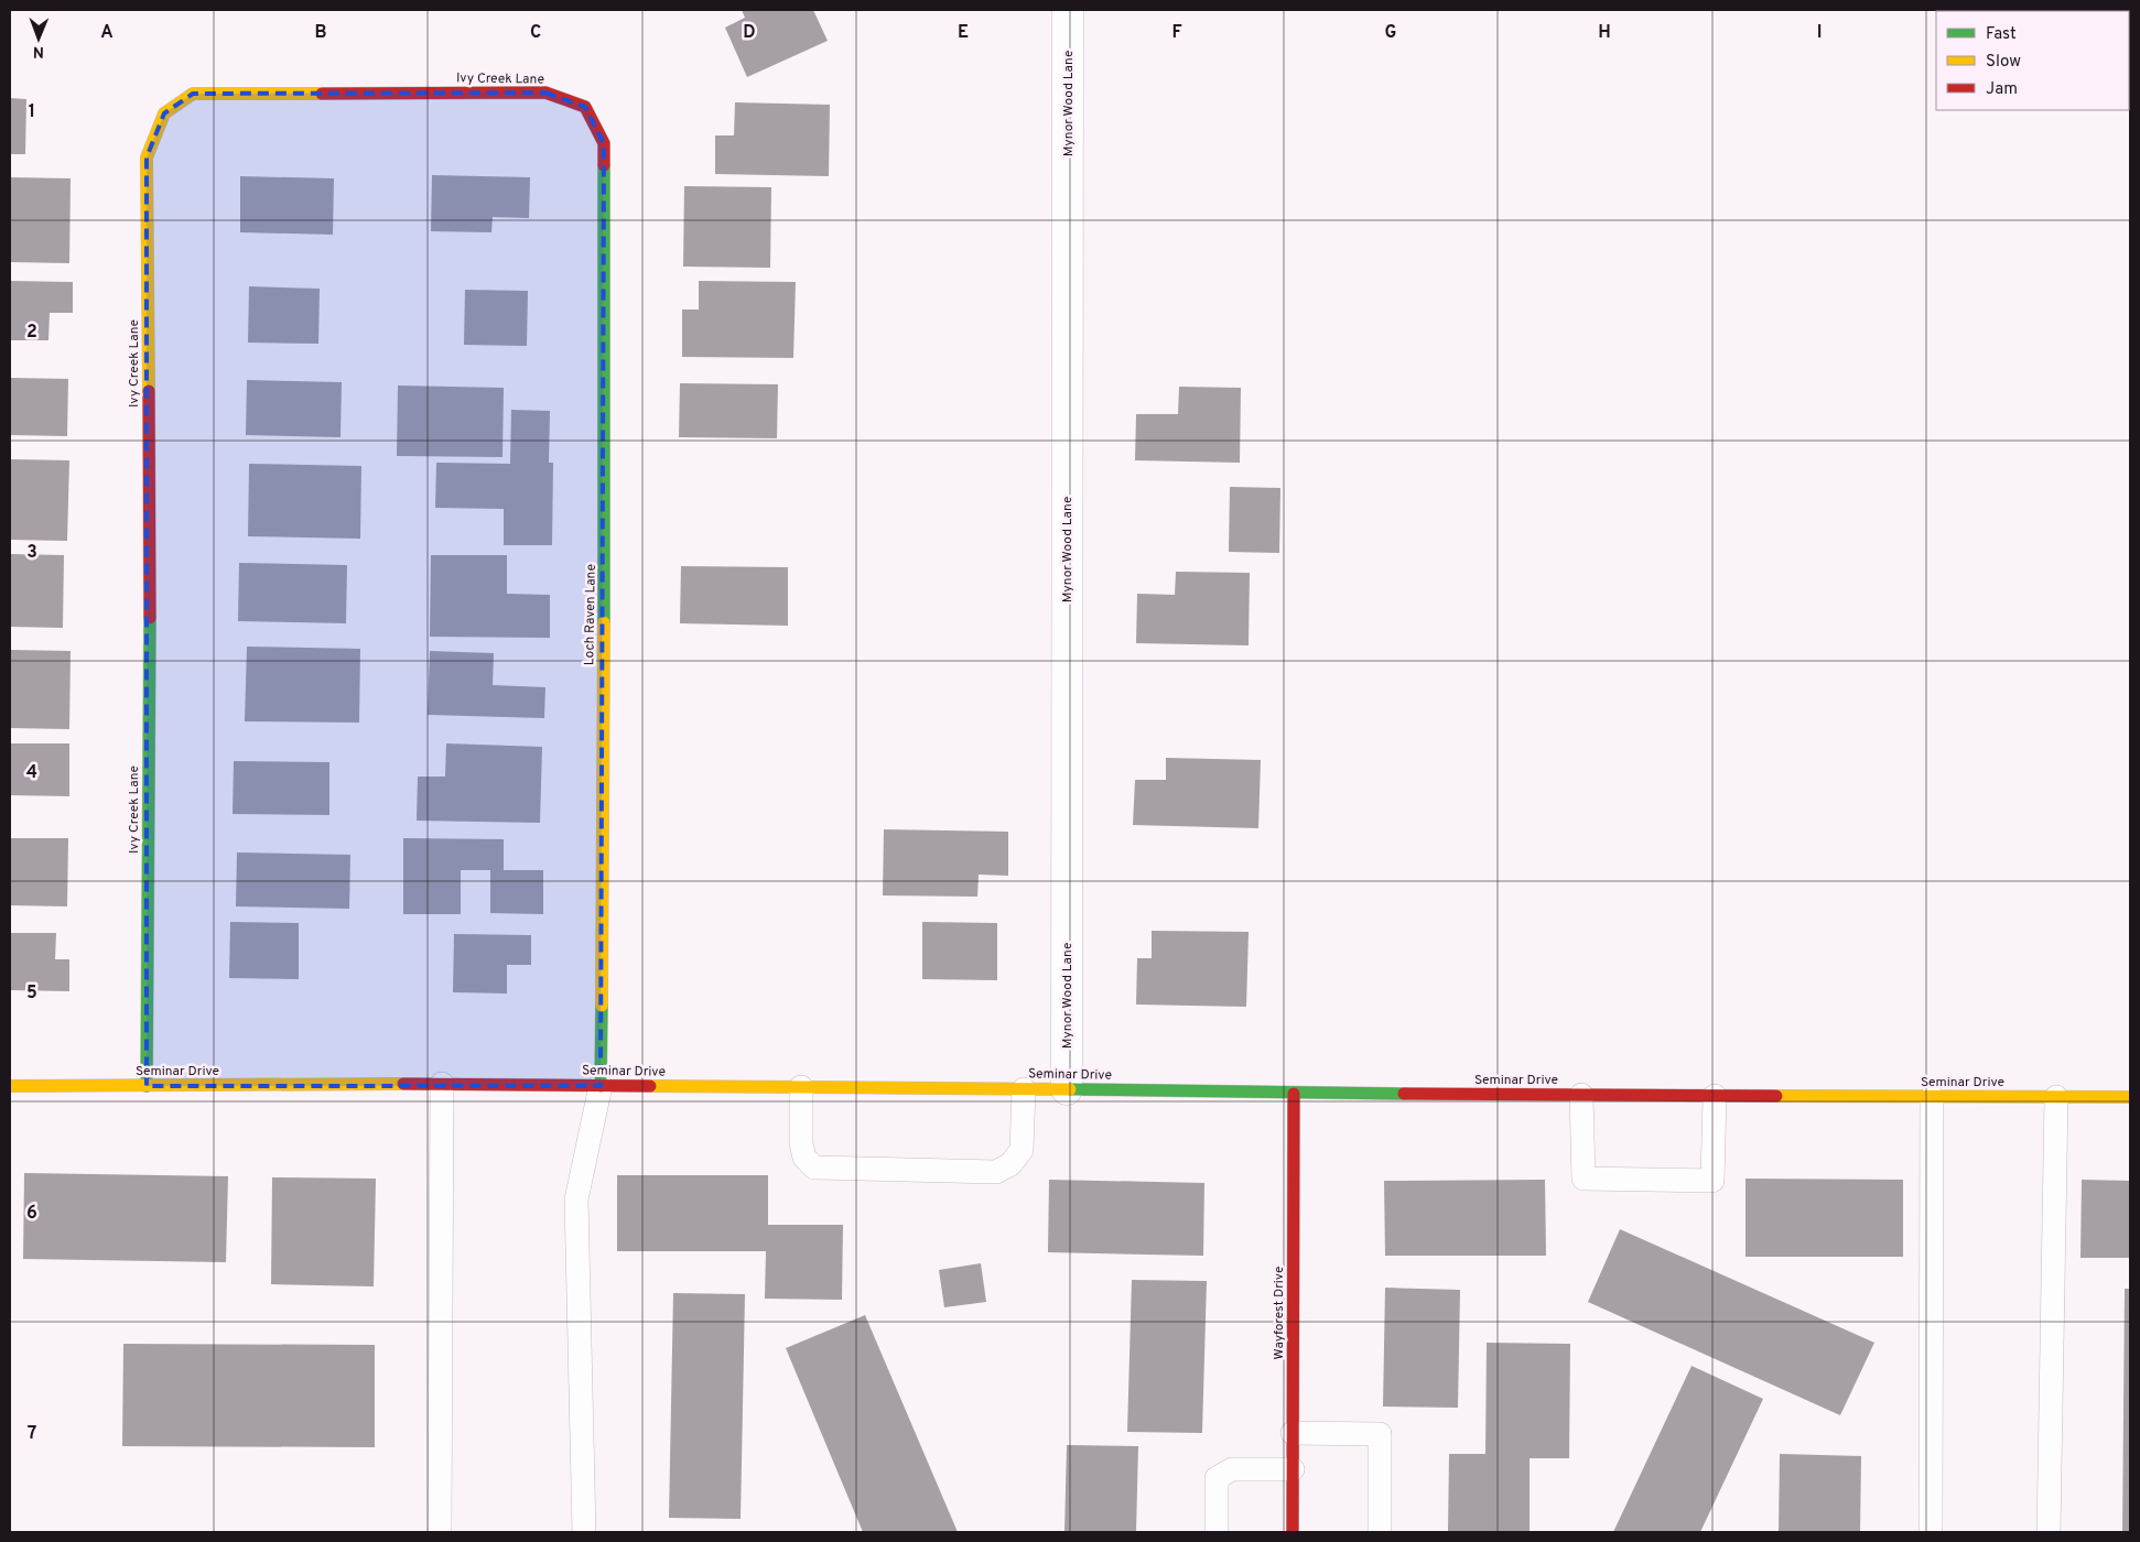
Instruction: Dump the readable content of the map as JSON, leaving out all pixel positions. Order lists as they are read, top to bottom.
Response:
{
  "streets": {
    "street": [
      "Ivy Creek Lane",
      "Mynor Wood Lane",
      "Loch Raven Lane",
      "Seminar Drive",
      "Wayforest Drive"
    ]
  },
  "crossings": [
    ["Ivy Creek Lane", "Loch Raven Lane"],
    ["Ivy Creek Lane", "Seminar Drive"],
    ["Mynor Wood Lane", "Seminar Drive"],
    ["Loch Raven Lane", "Seminar Drive"],
    ["Seminar Drive", "Wayforest Drive"]
  ],
  "legend": ["Fast", "Slow", "Jam"],
  "north": "bottom",
  "grid": {
    "columns": [
      "A",
      "B",
      "C",
      "D",
      "E",
      "F",
      "G",
      "H",
      "I"
    ],
    "rows": [
      "1",
      "2",
      "3",
      "4",
      "5",
      "6",
      "7"
    ]
  }
}
